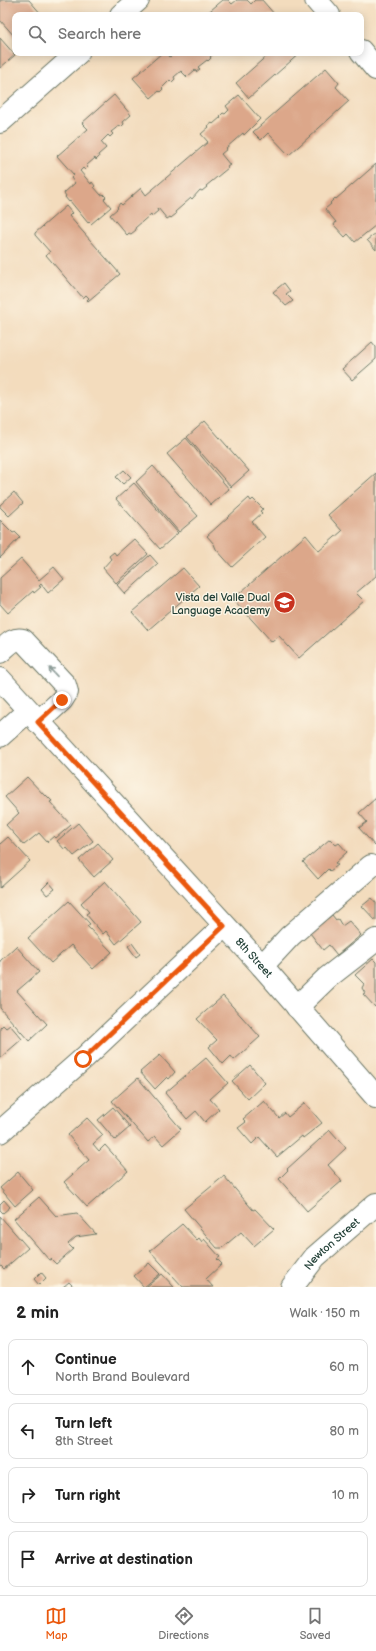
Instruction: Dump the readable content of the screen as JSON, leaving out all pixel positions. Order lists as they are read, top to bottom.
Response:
{
  "streets": {
    "street": ["8th Street", "Newton Street"]
  },
  "places": {
    "school or university": ["Vista del Valle Dual Language Academy"]
  },
  "page": {
    "search": "Search here",
    "heading": ["2 min", "Walk · 150 m"],
    "list": [
      ["Continue", "North Brand Boulevard", "60 m"],
      ["Turn left", "8th Street", "80 m"],
      ["Turn right", "10 m"],
      "Arrive at destination"
    ],
    "nav": ["Map", "Directions", "Saved"]
  }
}
